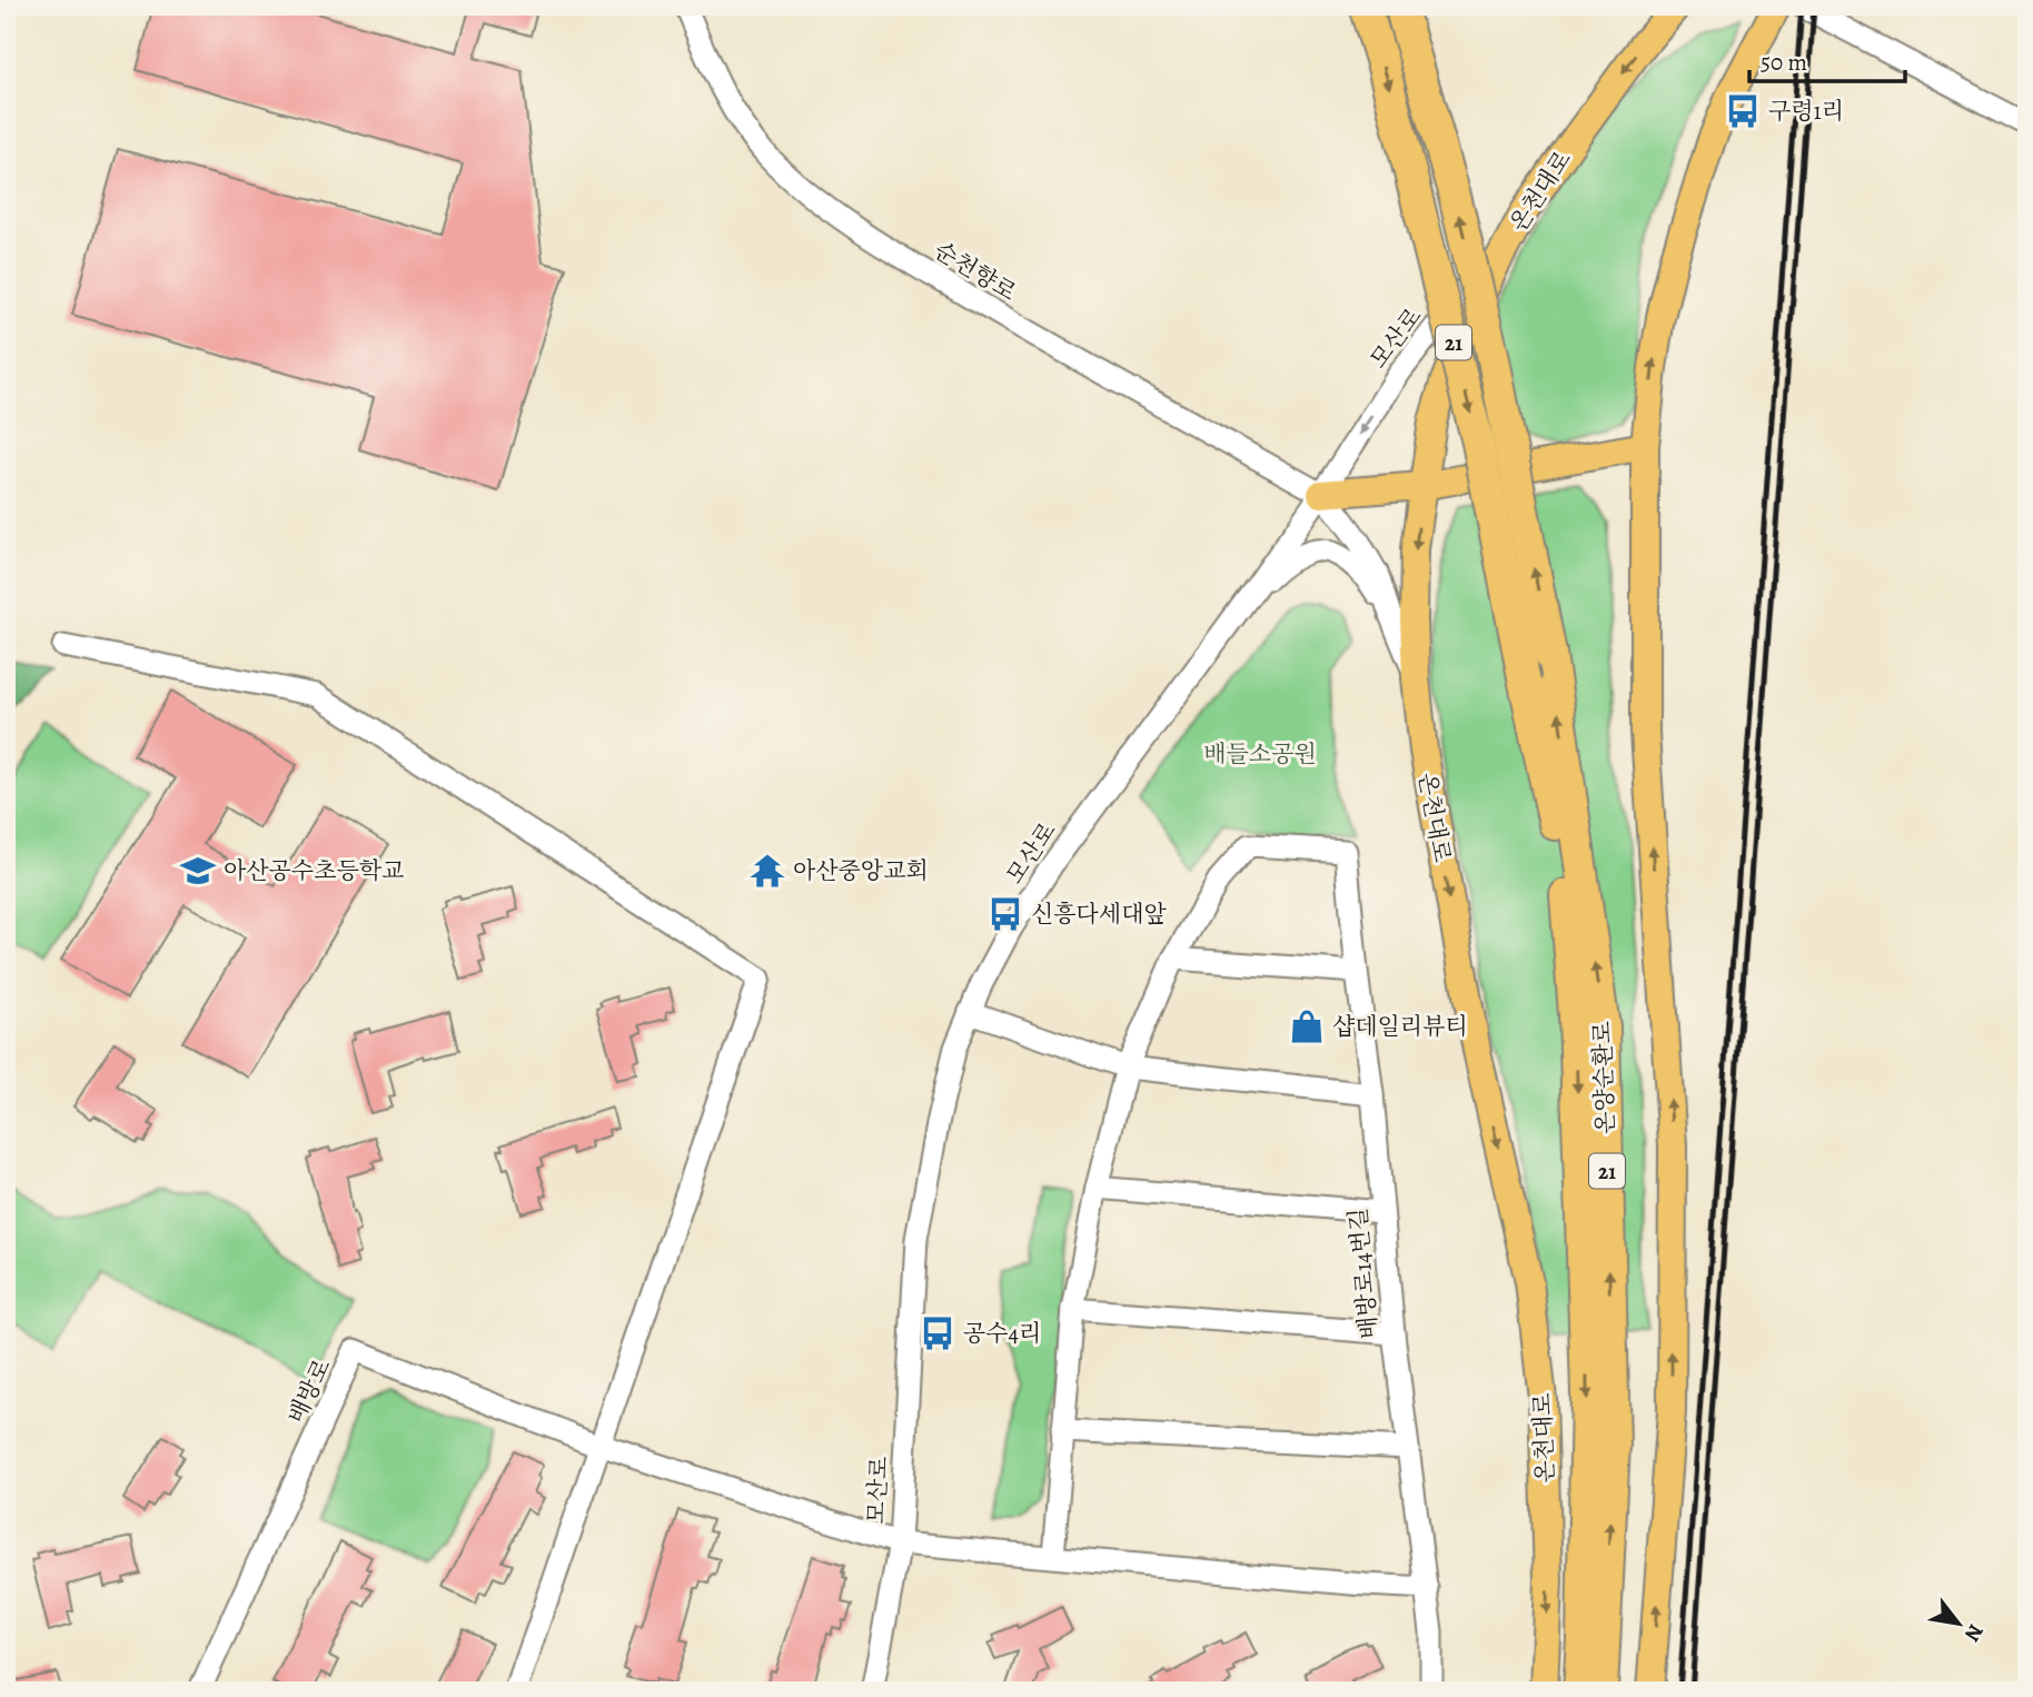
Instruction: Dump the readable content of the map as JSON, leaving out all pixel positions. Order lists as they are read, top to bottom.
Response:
{
  "streets": {
    "highway": ["21", "온양순환로"],
    "main road": ["온천대로"],
    "street": [
      "순천향로",
      "모산로",
      "배방로14번길",
      "배방로"
    ]
  },
  "crossings": [
    ["온천대로", "모산로"],
    ["순천향로", "모산로"]
  ],
  "parks": ["배들소공원"],
  "places": {
    "bus stop": ["구령1리", "신흥다세대앞", "공수4리"],
    "school or university": ["아산공수초등학교"],
    "temple": ["아산중앙교회"],
    "shop": ["샵데일리뷰티"]
  },
  "scale_bar": "50 m",
  "north": "bottom right"
}
